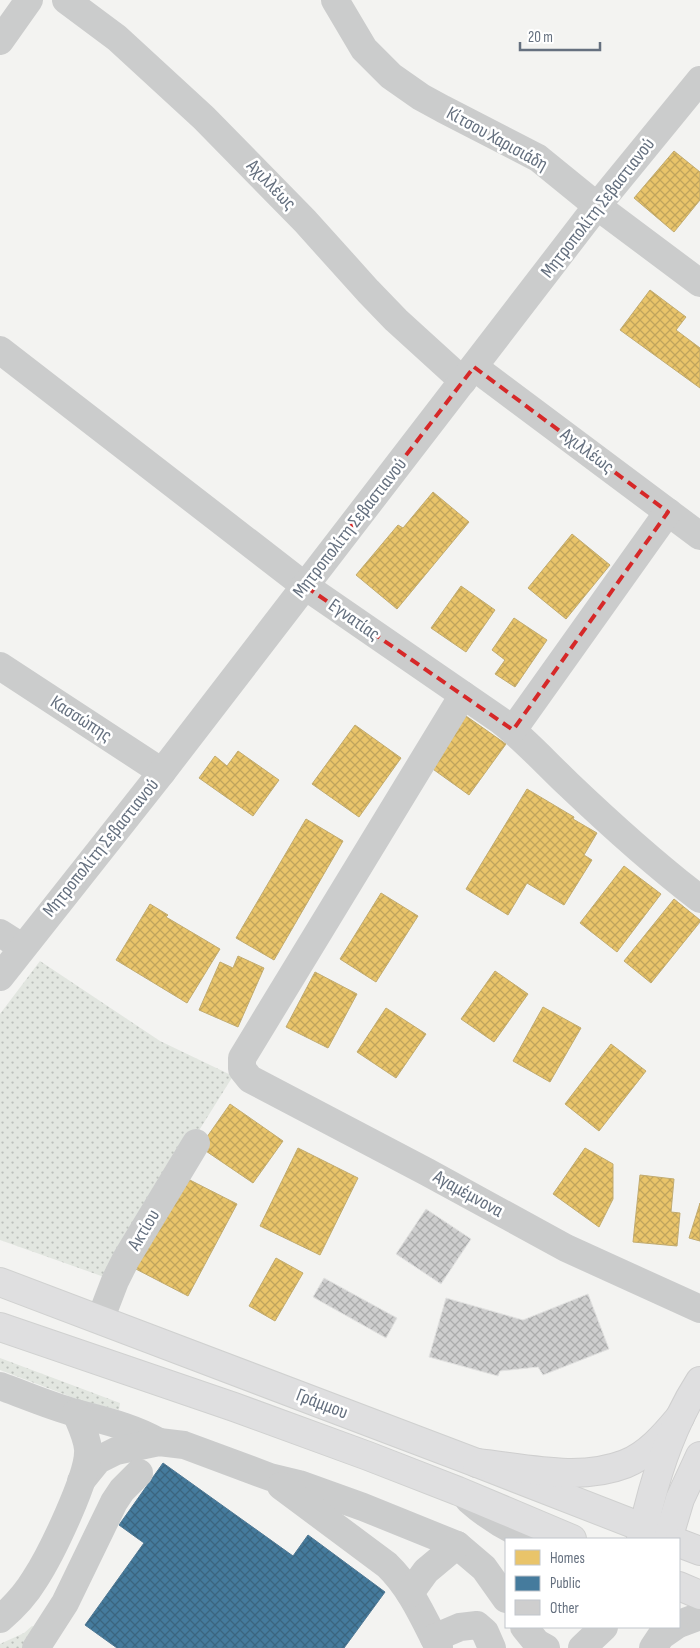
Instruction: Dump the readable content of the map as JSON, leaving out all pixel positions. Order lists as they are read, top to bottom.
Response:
{
  "streets": {
    "main road": ["Γράμμου"],
    "street": [
      "Κίτσου Χαρισιάδη",
      "Αχιλλέως",
      "Μητροπολίτη Σεβαστιανού",
      "Εγνατίας",
      "Κασσώπης",
      "Αγαμέμνονα",
      "Ακτίου"
    ]
  },
  "crossings": [
    ["Κίτσου Χαρισιάδη", "Μητροπολίτη Σεβαστιανού"],
    ["Αχιλλέως", "Μητροπολίτη Σεβαστιανού"],
    ["Μητροπολίτη Σεβαστιανού", "Εγνατίας"],
    ["Μητροπολίτη Σεβαστιανού", "Κασσώπης"],
    ["Εγνατίας", "Αγαμέμνονα"],
    ["Ακτίου", "Γράμμου"]
  ],
  "legend": ["Homes", "Public", "Other"],
  "scale_bar": "20 m"
}
